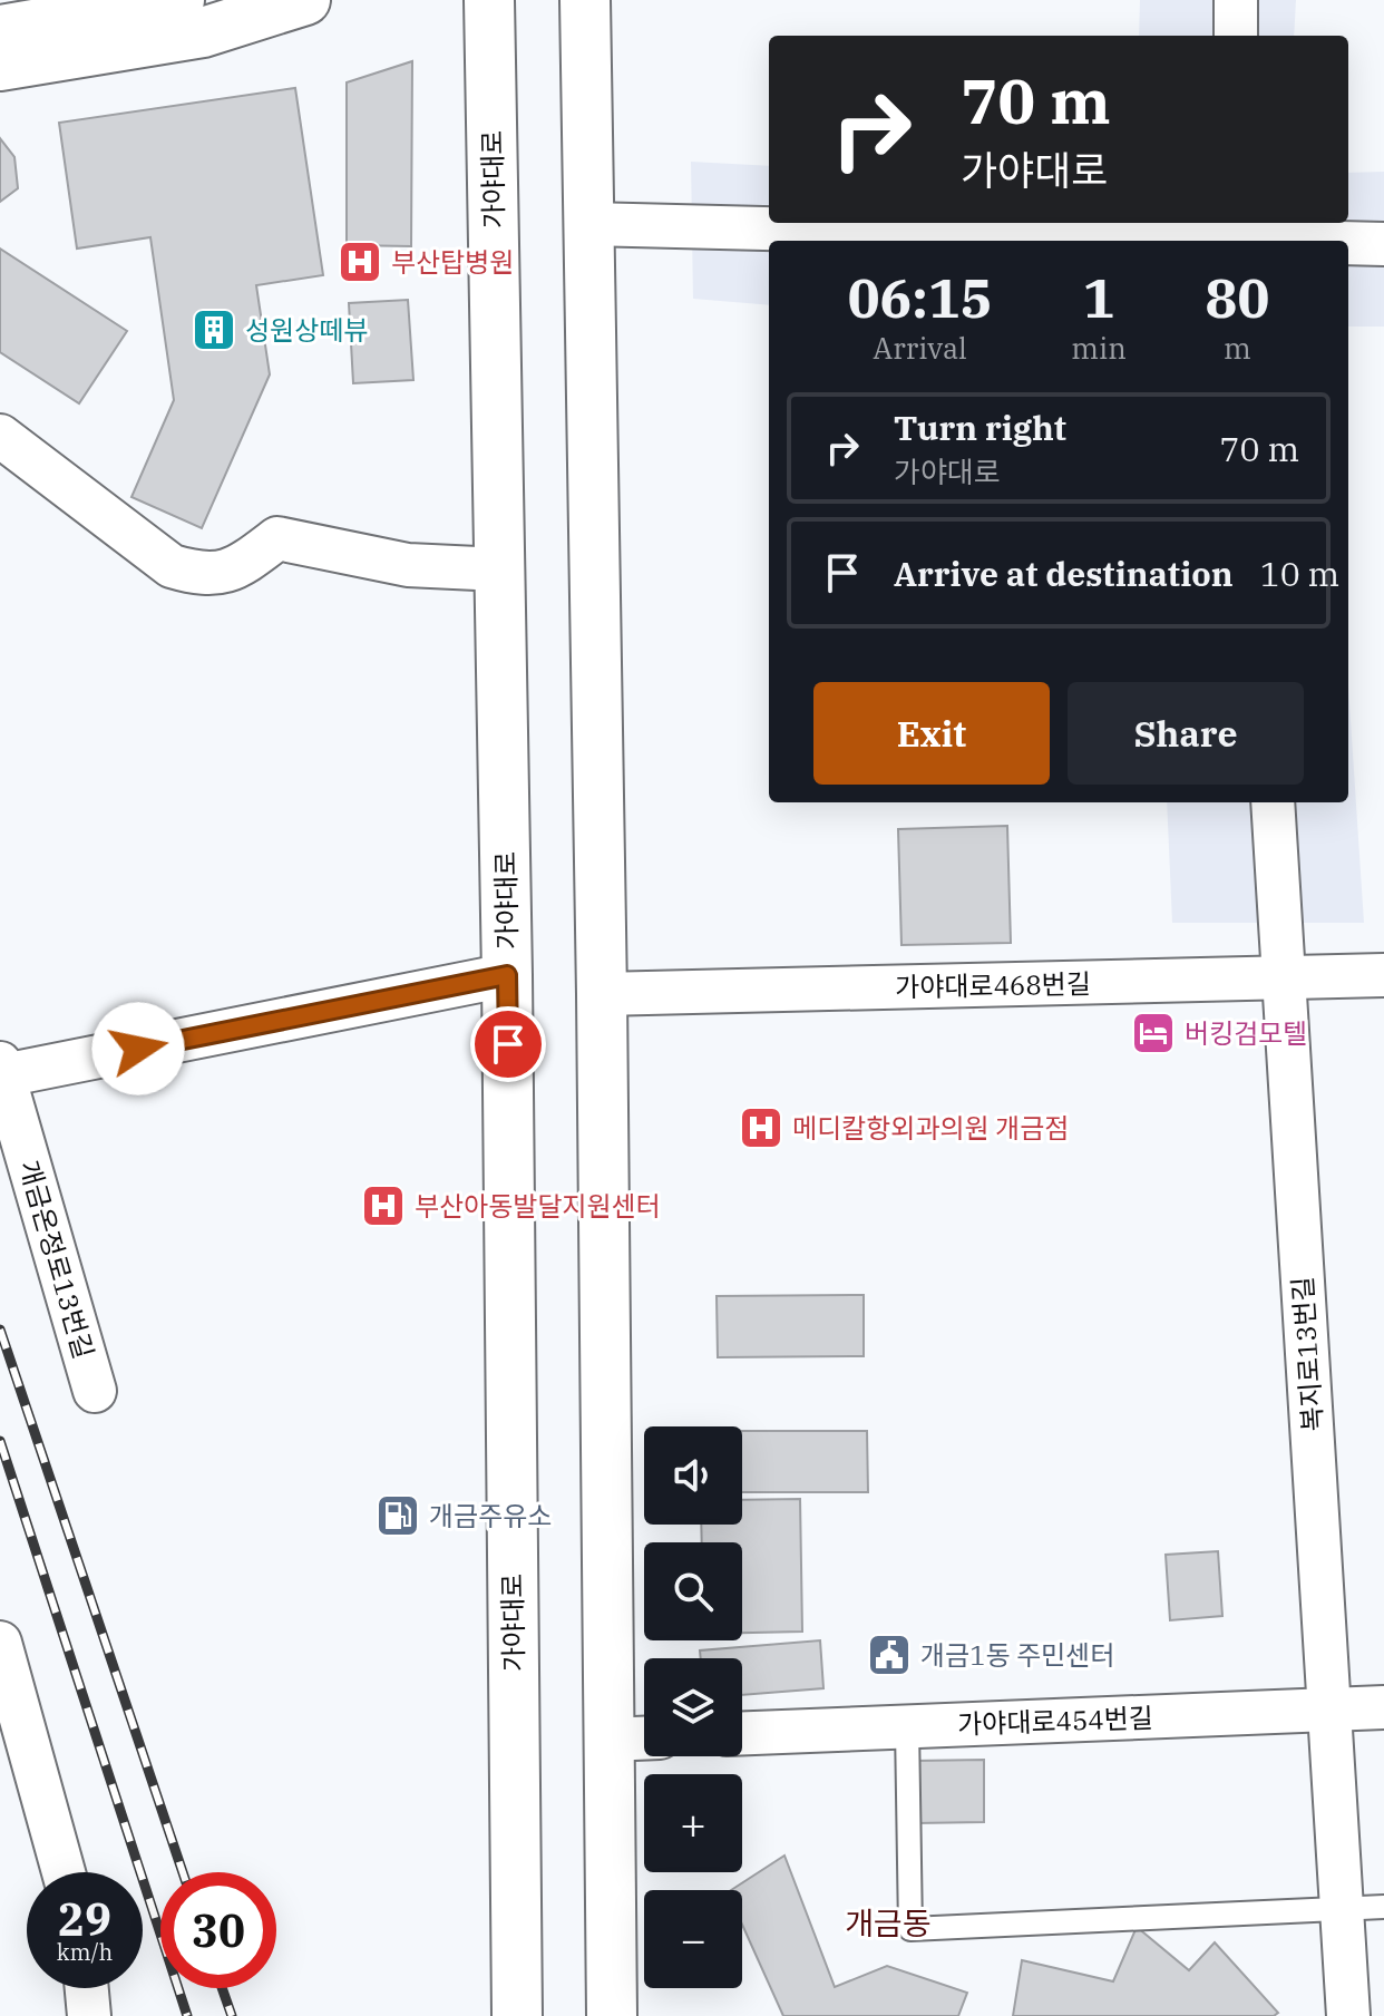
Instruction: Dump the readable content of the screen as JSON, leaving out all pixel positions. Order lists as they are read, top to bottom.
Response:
{
  "streets": {
    "main road": ["가야대로"],
    "street": [
      "가야대로468번길",
      "개금온정로13번길",
      "복지로13번길",
      "가야대로454번길"
    ]
  },
  "crossings": [
    ["가야대로", "개금온정로13번길"],
    ["가야대로468번길", "복지로13번길"],
    ["복지로13번길", "가야대로454번길"]
  ],
  "districts": ["개금동"],
  "places": {
    "hospital": ["부산탑병원", "메디칼항외과의원 개금점", "부산아동발달지원센터"],
    "building": ["성원상떼뷰"],
    "hotel": ["버킹검모텔"],
    "fuel station": ["개금주유소"],
    "public building": ["개금1동 주민센터"]
  },
  "page": {
    "turn": ["70 m", "가야대로"],
    "eta": [
      "06:15",
      "Arrival",
      "1",
      "min",
      "80",
      "m"
    ],
    "list": [
      {
        "name": "Turn right",
        "note": "가야대로",
        "value": "70 m"
      },
      {
        "name": "Arrive at destination",
        "value": "10 m"
      }
    ],
    "buttons": ["Exit", "Share"],
    "map_buttons": ["+", "−"],
    "speed": "29 km/h",
    "limit": "30"
  }
}
